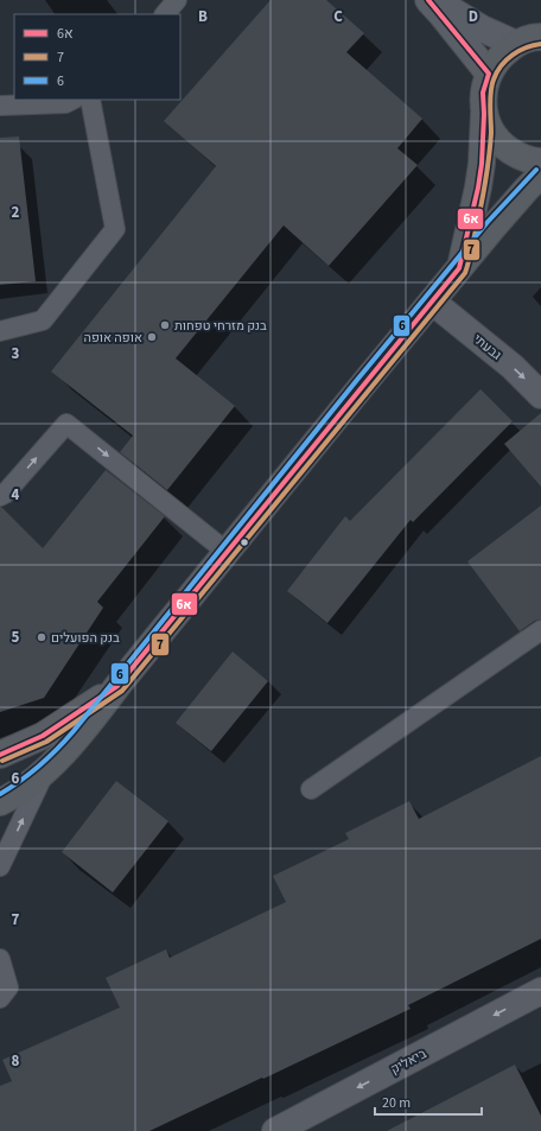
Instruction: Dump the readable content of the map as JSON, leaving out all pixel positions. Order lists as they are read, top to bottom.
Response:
{
  "streets": {
    "street": ["גבעתי", "ביאליק"]
  },
  "one_way": ["גבעתי", "ביאליק"],
  "places": ["בנק מזרחי טפחות", "אופה אופה", "בנק הפועלים"],
  "lines": ["transit line 6א", "transit line 7", "transit line 6"],
  "legend": ["6א", "7", "6"],
  "scale_bar": "20 m",
  "grid": {
    "columns": ["B", "C", "D"],
    "rows": [
      "2",
      "3",
      "4",
      "5",
      "6",
      "7",
      "8"
    ]
  }
}
